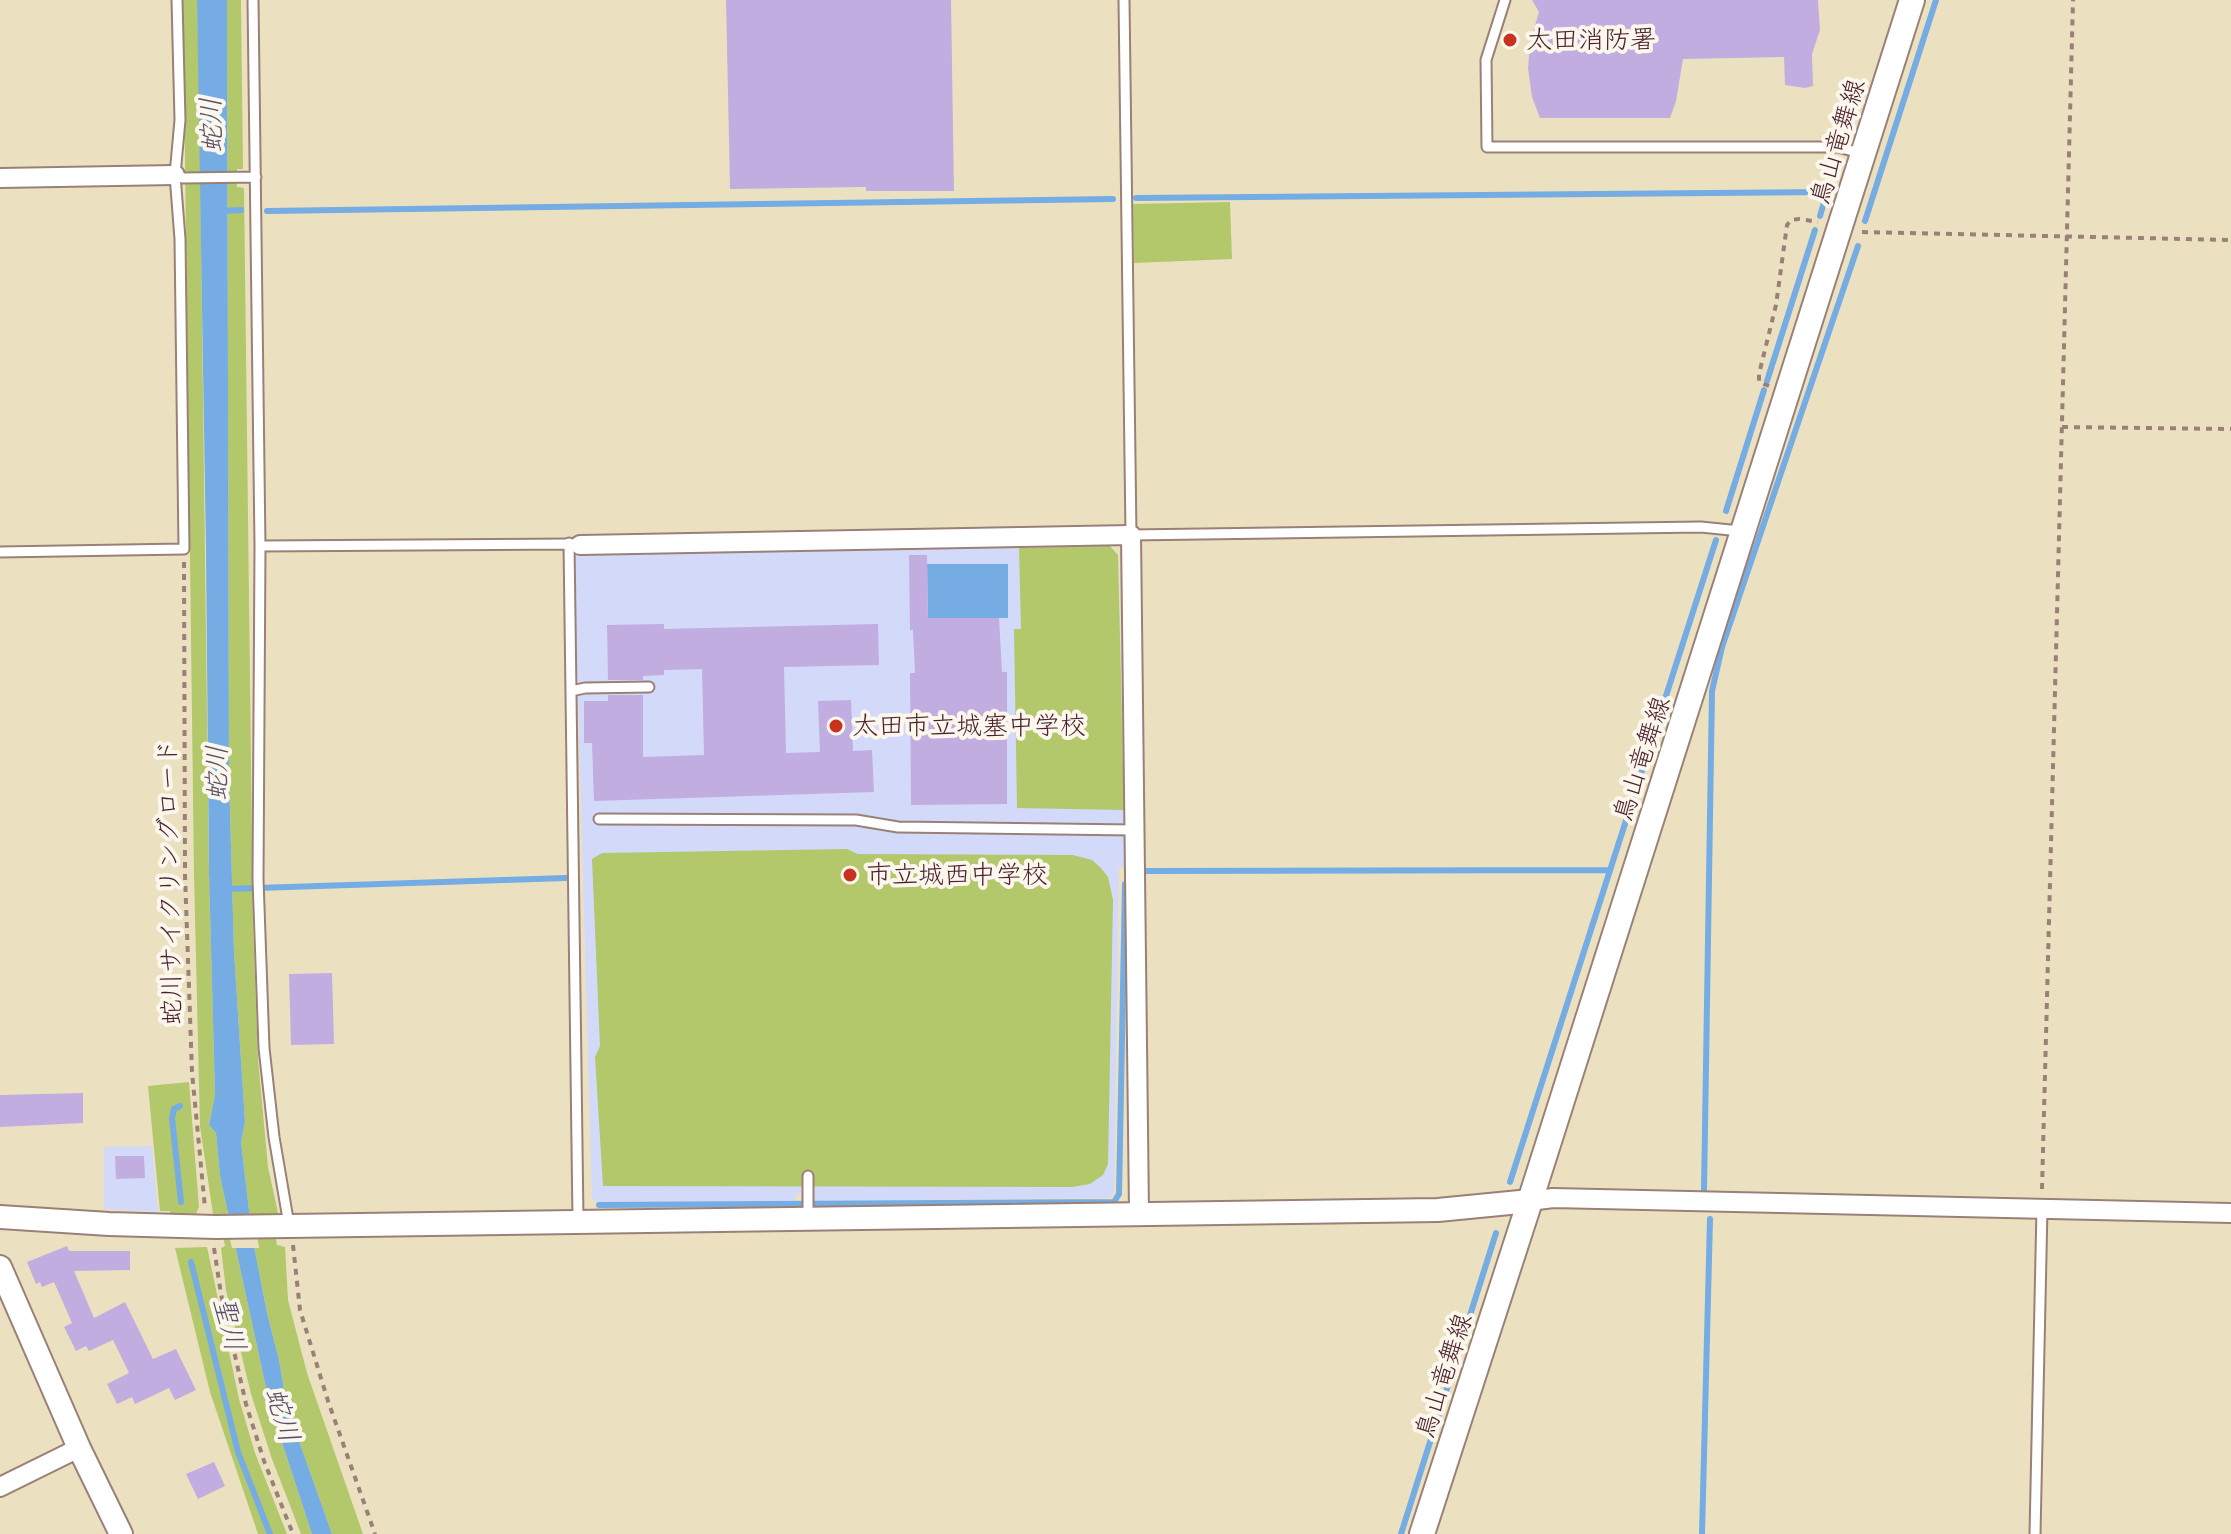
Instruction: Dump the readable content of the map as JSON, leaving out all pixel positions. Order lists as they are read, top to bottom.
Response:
{
  "streets": {
    "main road": ["鳥山竜舞線"],
    "path": ["蛇川サイクリングロード"]
  },
  "water": ["蛇川", "聖川"],
  "places": ["太田消防署", "太田市立城塞中学校", "市立城西中学校"]
}
